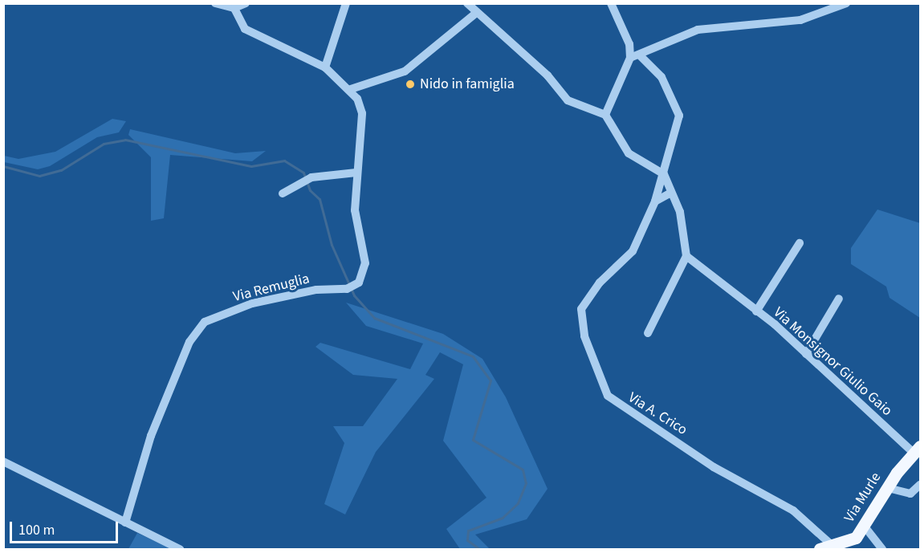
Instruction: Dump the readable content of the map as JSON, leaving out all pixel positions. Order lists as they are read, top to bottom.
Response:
{
  "streets": {
    "main road": ["Via Murle"],
    "street": ["Via Remuglia", "Via Monsignor Giulio Gaio", "Via A. Crico"]
  },
  "crossings": [
    ["Via Monsignor Giulio Gaio", "Via Murle"],
    ["Via A. Crico", "Via Murle"]
  ],
  "places": ["Nido in famiglia"],
  "scale_bar": "100 m"
}
